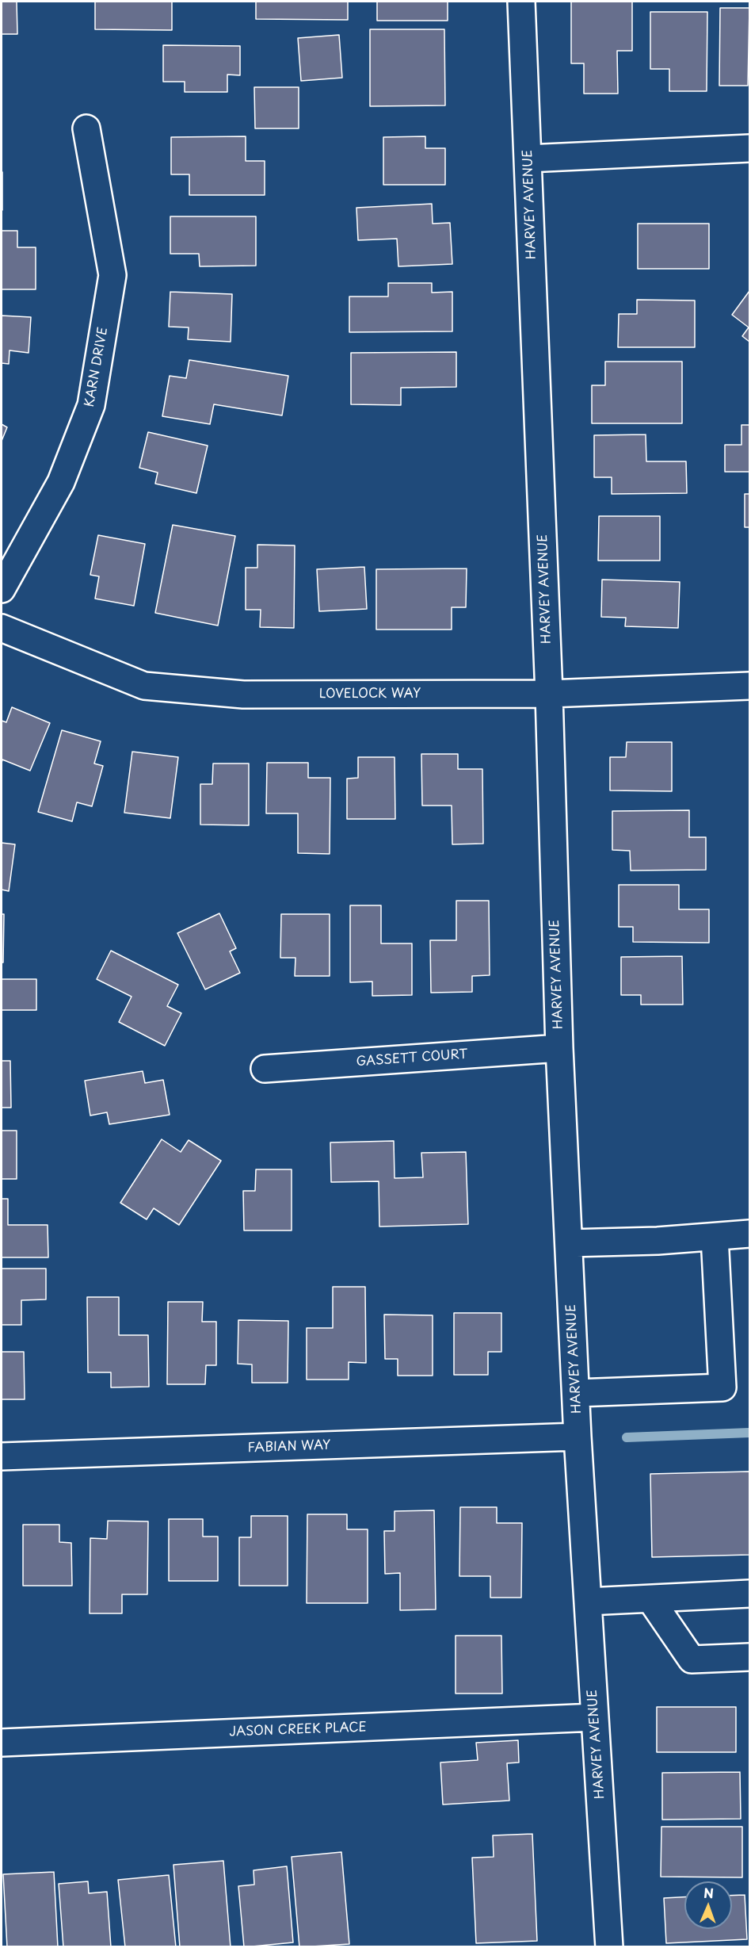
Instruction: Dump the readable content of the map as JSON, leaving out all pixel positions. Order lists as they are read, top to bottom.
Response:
{
  "streets": {
    "street": [
      "HARVEY AVENUE",
      "KARN DRIVE",
      "LOVELOCK WAY",
      "GASSETT COURT",
      "FABIAN WAY",
      "JASON CREEK PLACE"
    ]
  },
  "crossings": [
    ["HARVEY AVENUE", "LOVELOCK WAY"],
    ["HARVEY AVENUE", "GASSETT COURT"],
    ["HARVEY AVENUE", "FABIAN WAY"],
    ["HARVEY AVENUE", "JASON CREEK PLACE"]
  ],
  "north": "top"
}
